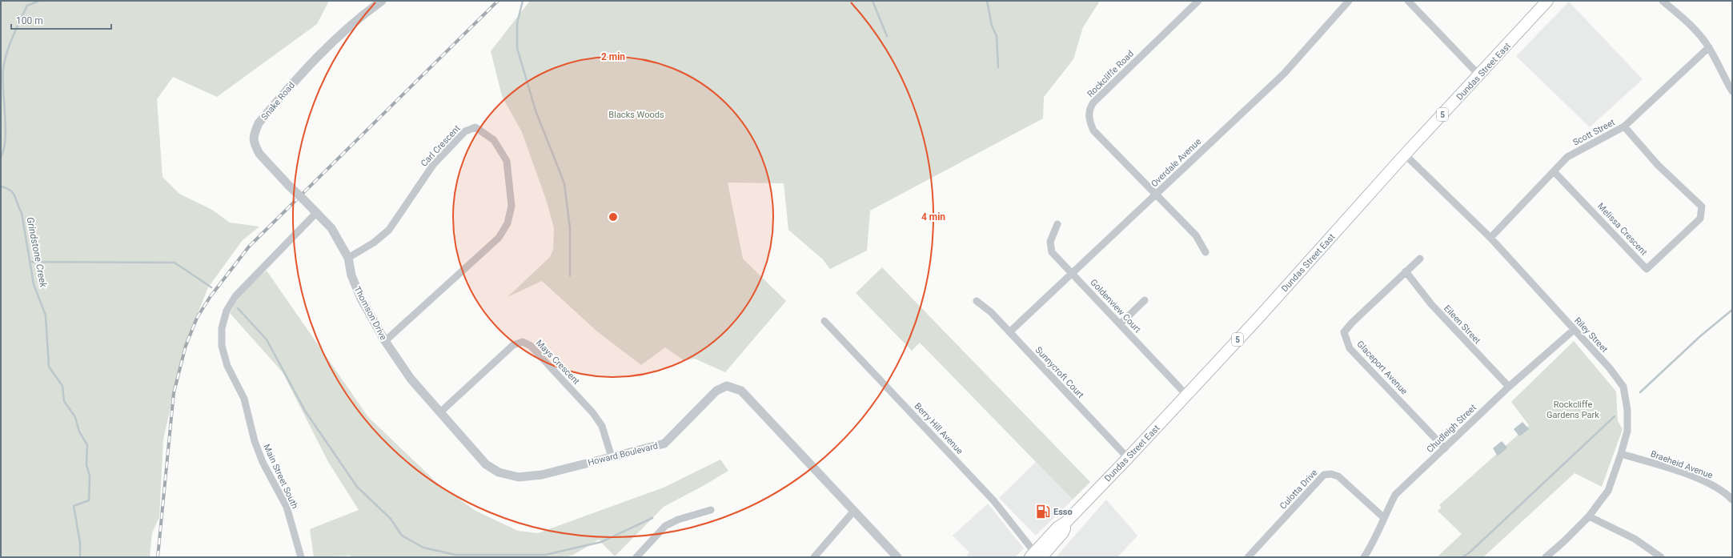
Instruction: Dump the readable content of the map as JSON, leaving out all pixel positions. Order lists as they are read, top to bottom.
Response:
{
  "streets": {
    "main road": ["Dundas Street East", "5"],
    "street": [
      "Rockcliffe Road",
      "Snake Road",
      "Scott Street",
      "Carl Crescent",
      "Overdale Avenue",
      "Melissa Crescent",
      "Goldenview Court",
      "Thomson Drive",
      "Eileen Street",
      "Riley Street",
      "Mays Crescent",
      "Glaceport Avenue",
      "Sunnycroft Court",
      "Berry Hill Avenue",
      "Chudleigh Street",
      "Howard Boulevard",
      "Braeheid Avenue",
      "Main Street South",
      "Culotta Drive"
    ]
  },
  "crossings": [
    ["Dundas Street East", "Goldenview Court"],
    ["Dundas Street East", "Riley Street"],
    ["Dundas Street East", "Sunnycroft Court"],
    ["Dundas Street East", "Berry Hill Avenue"],
    ["Rockcliffe Road", "Overdale Avenue"],
    ["Snake Road", "Thomson Drive"],
    ["Snake Road", "Main Street South"],
    ["Scott Street", "Melissa Crescent"],
    ["Scott Street", "Riley Street"],
    ["Carl Crescent", "Thomson Drive"],
    ["Overdale Avenue", "Goldenview Court"],
    ["Overdale Avenue", "Sunnycroft Court"],
    ["Thomson Drive", "Howard Boulevard"],
    ["Thomson Drive", "Main Street South"],
    ["Eileen Street", "Glaceport Avenue"],
    ["Eileen Street", "Chudleigh Street"],
    ["Riley Street", "Chudleigh Street"],
    ["Riley Street", "Braeheid Avenue"],
    ["Mays Crescent", "Howard Boulevard"],
    ["Glaceport Avenue", "Chudleigh Street"],
    ["Chudleigh Street", "Culotta Drive"]
  ],
  "water": ["Grindstone Creek"],
  "parks": ["Blacks Woods", "Rockcliffe Gardens Park"],
  "places": {
    "fuel station": ["Esso"]
  },
  "scale_bar": "100 m",
  "rings": ["2 min", "4 min"]
}
